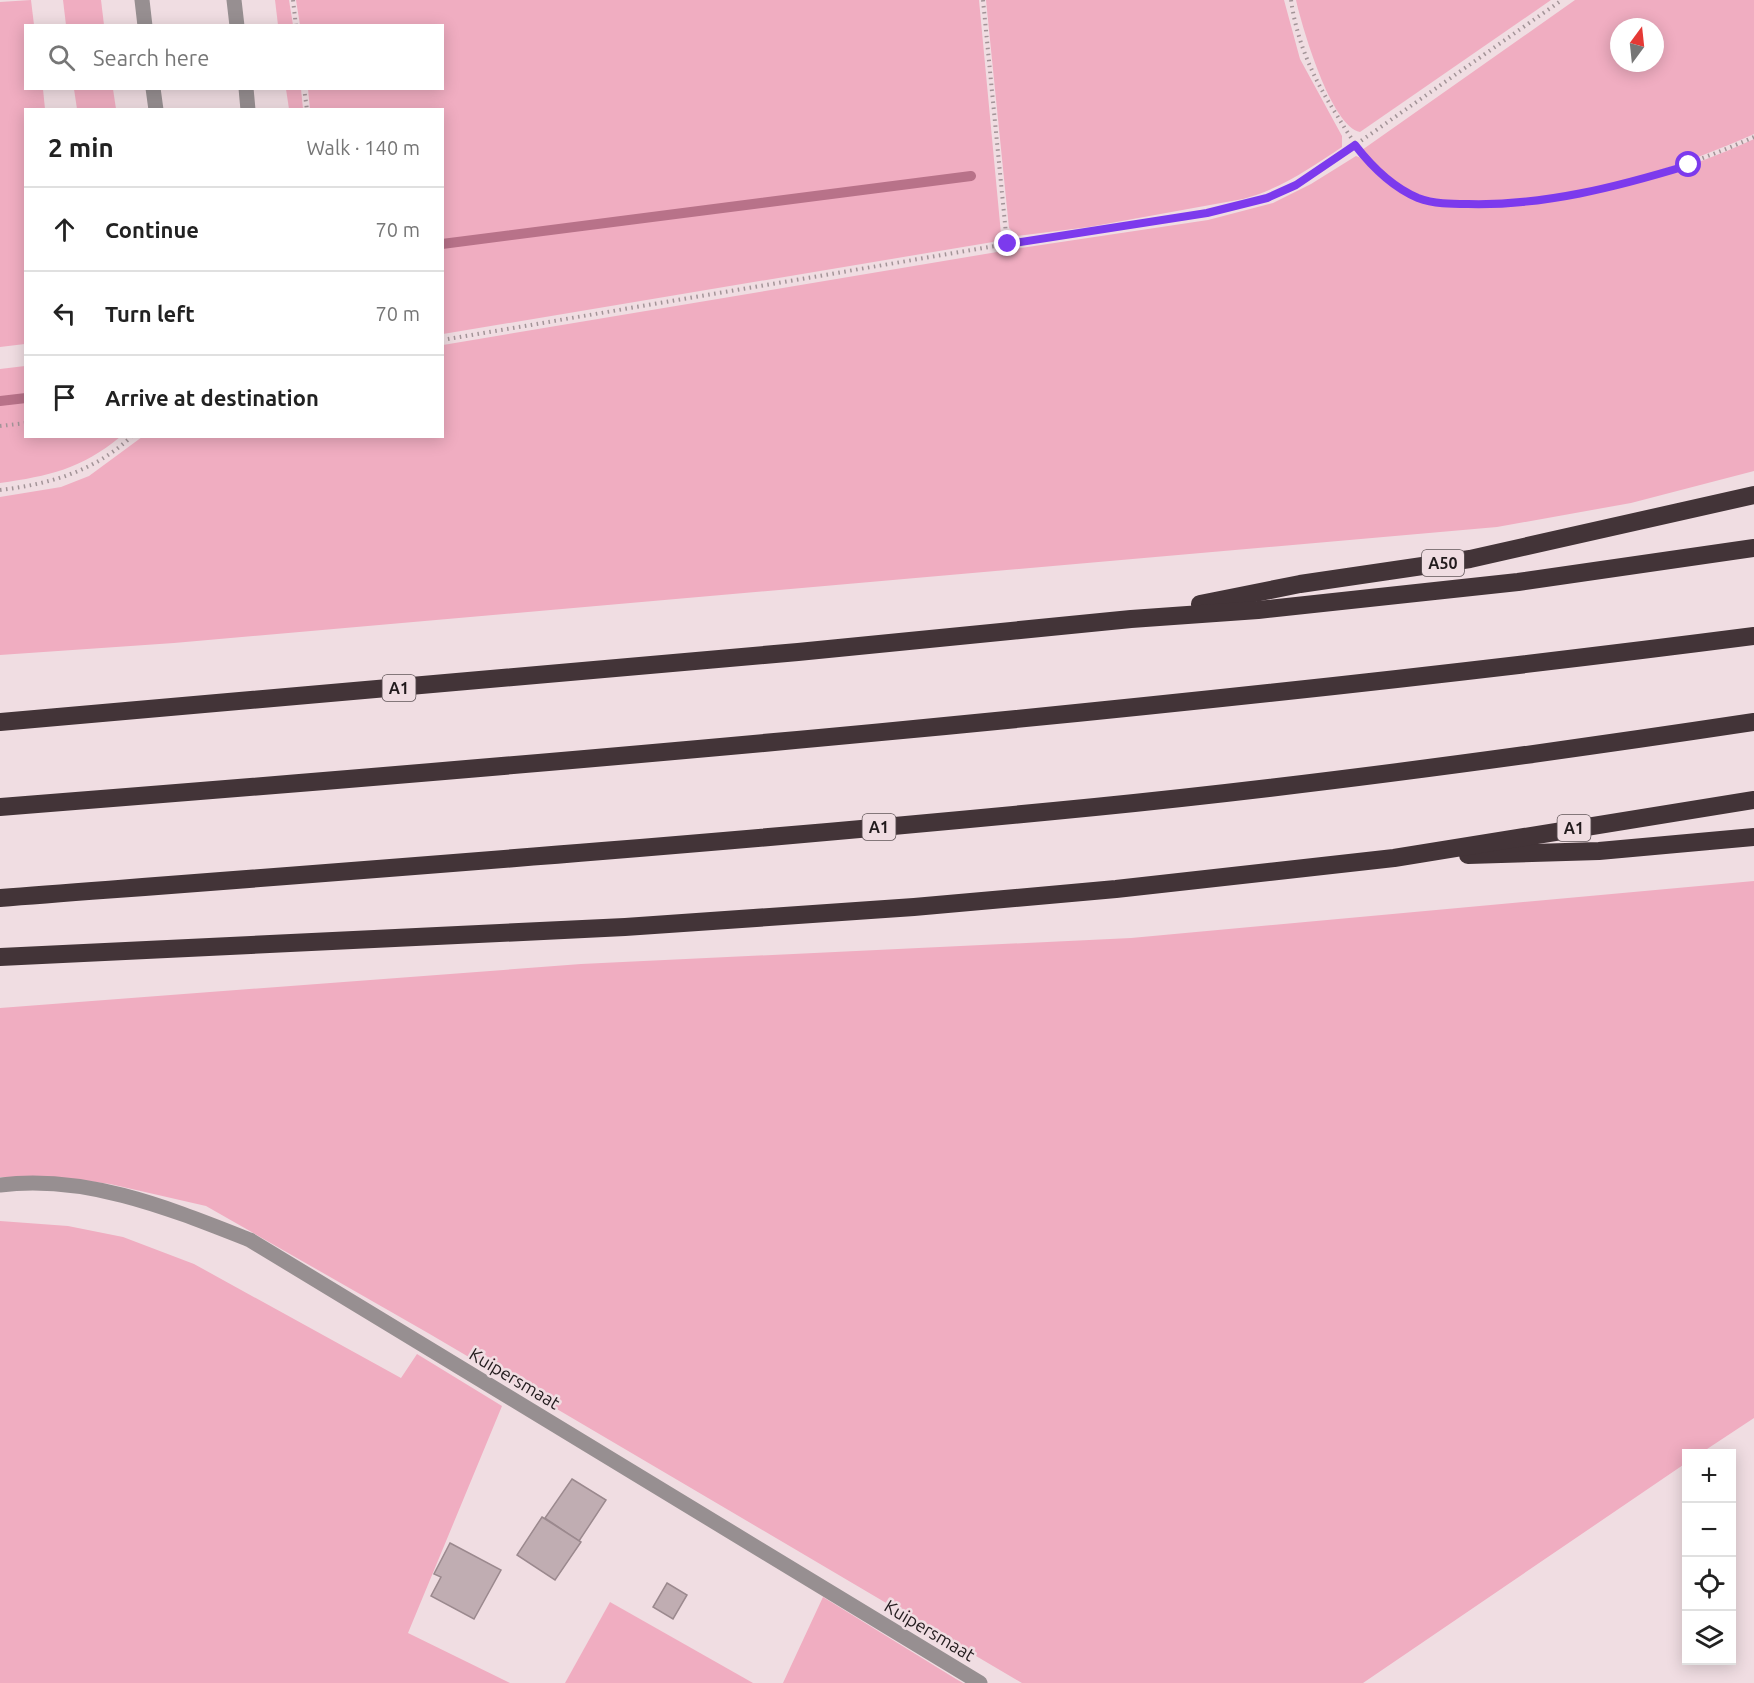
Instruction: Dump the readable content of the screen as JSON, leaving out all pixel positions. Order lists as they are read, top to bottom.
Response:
{
  "streets": {
    "highway": ["A50", "A1"],
    "street": ["Kuipersmaat"]
  },
  "crossings": [
    ["A50", "A1"]
  ],
  "north": "top",
  "page": {
    "search": "Search here",
    "heading": ["2 min", "Walk · 140 m"],
    "list": [
      ["Continue", "70 m"],
      ["Turn left", "70 m"],
      "Arrive at destination"
    ],
    "map_buttons": ["+", "−"]
  }
}
